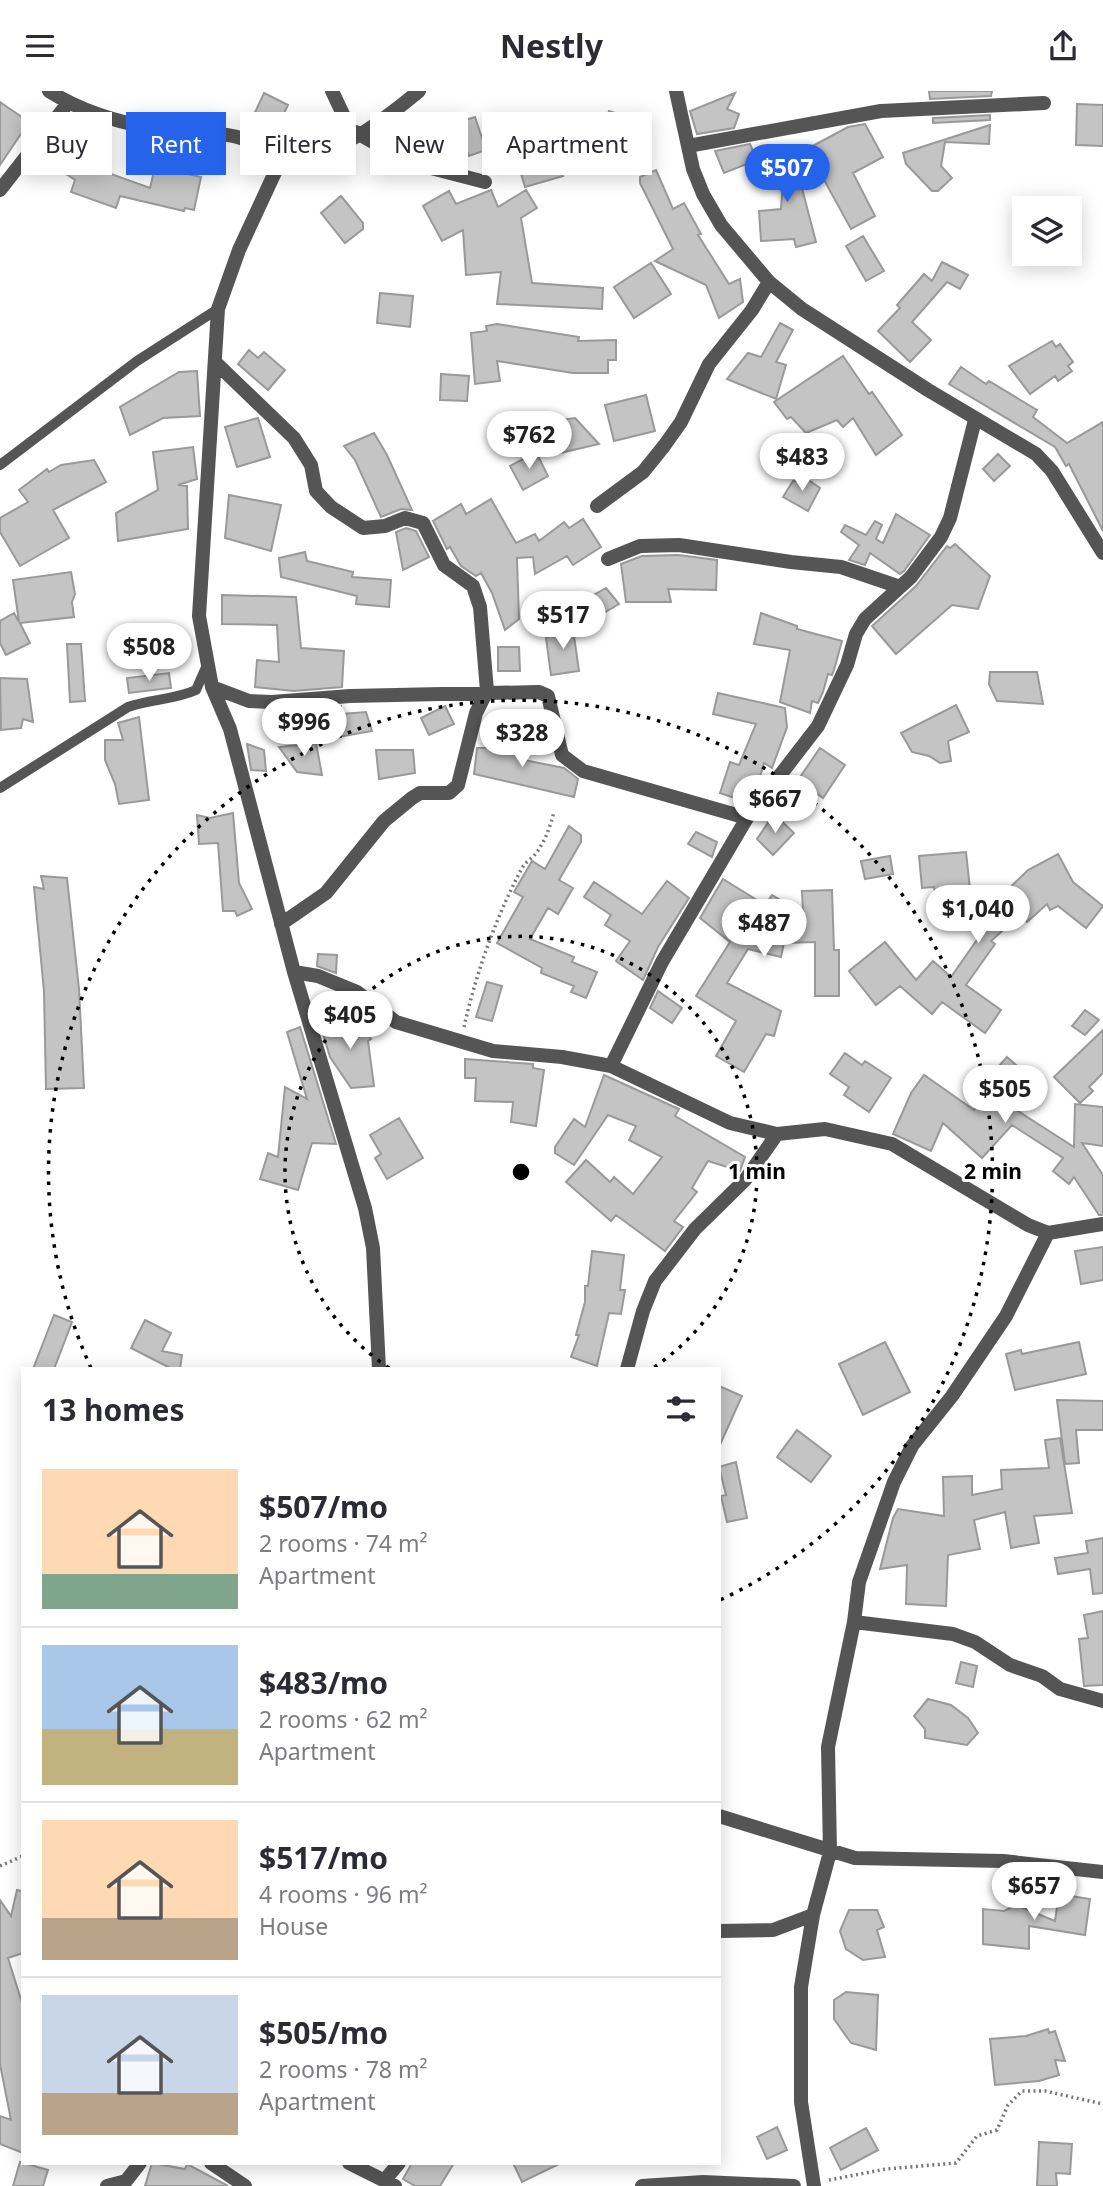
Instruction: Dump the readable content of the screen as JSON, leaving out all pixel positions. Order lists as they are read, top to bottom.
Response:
{
  "page": {
    "header": "Nestly",
    "chip": [
      "Buy",
      "Rent",
      "Filters",
      "New",
      "Apartment"
    ],
    "price": [
      "$507",
      "$762",
      "$483",
      "$517",
      "$508",
      "$996",
      "$328",
      "$667",
      "$1,040",
      "$487",
      "$405",
      "$505",
      "$657"
    ],
    "heading": "13 homes",
    "list": [
      {
        "name": "$507/mo",
        "note": "2 rooms · 74 m² · Apartment"
      },
      {
        "name": "$483/mo",
        "note": "2 rooms · 62 m² · Apartment"
      },
      {
        "name": "$517/mo",
        "note": "4 rooms · 96 m² · House"
      },
      {
        "name": "$505/mo",
        "note": "2 rooms · 78 m² · Apartment"
      }
    ]
  },
  "rings": ["1 min", "2 min"]
}
